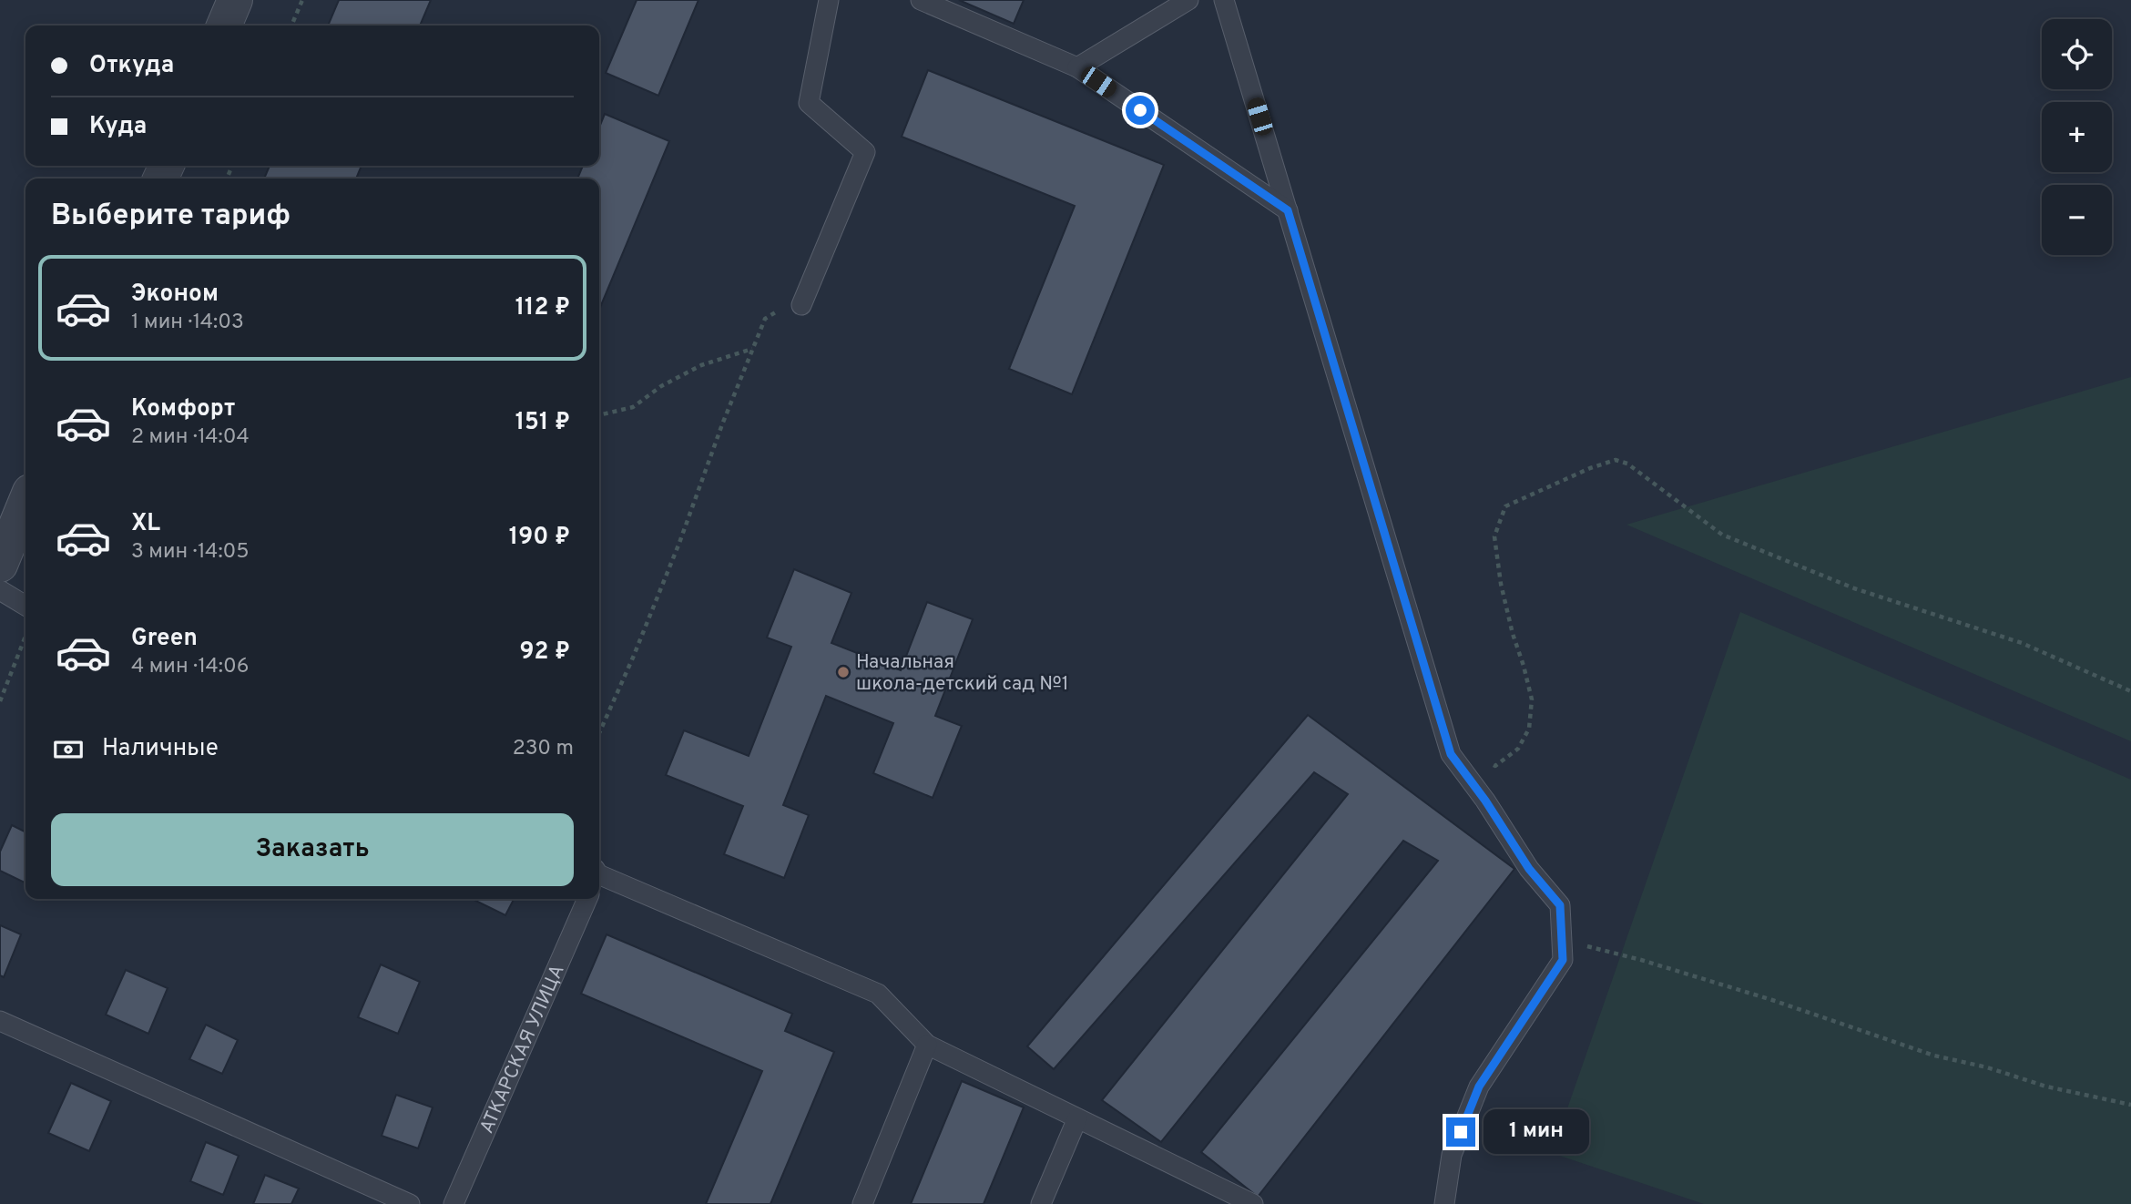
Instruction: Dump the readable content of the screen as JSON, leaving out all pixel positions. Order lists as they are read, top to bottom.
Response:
{
  "streets": {
    "lane": ["АТКАРСКАЯ УЛИЦА"]
  },
  "places": ["Начальная школа-детский сад №1"],
  "page": {
    "map_buttons": ["+", "−"],
    "banner": ["Откуда", "Куда"],
    "heading": "Выберите тариф",
    "list": [
      {
        "name": "Эконом",
        "note": "1 мин · 14:03",
        "value": "112 ₽"
      },
      {
        "name": "Комфорт",
        "note": "2 мин · 14:04",
        "value": "151 ₽"
      },
      {
        "name": "XL",
        "note": "3 мин · 14:05",
        "value": "190 ₽"
      },
      {
        "name": "Green",
        "note": "4 мин · 14:06",
        "value": "92 ₽"
      }
    ],
    "pay": ["Наличные", "230 m"],
    "buttons": "Заказать",
    "bubble": "1 мин"
  }
}
